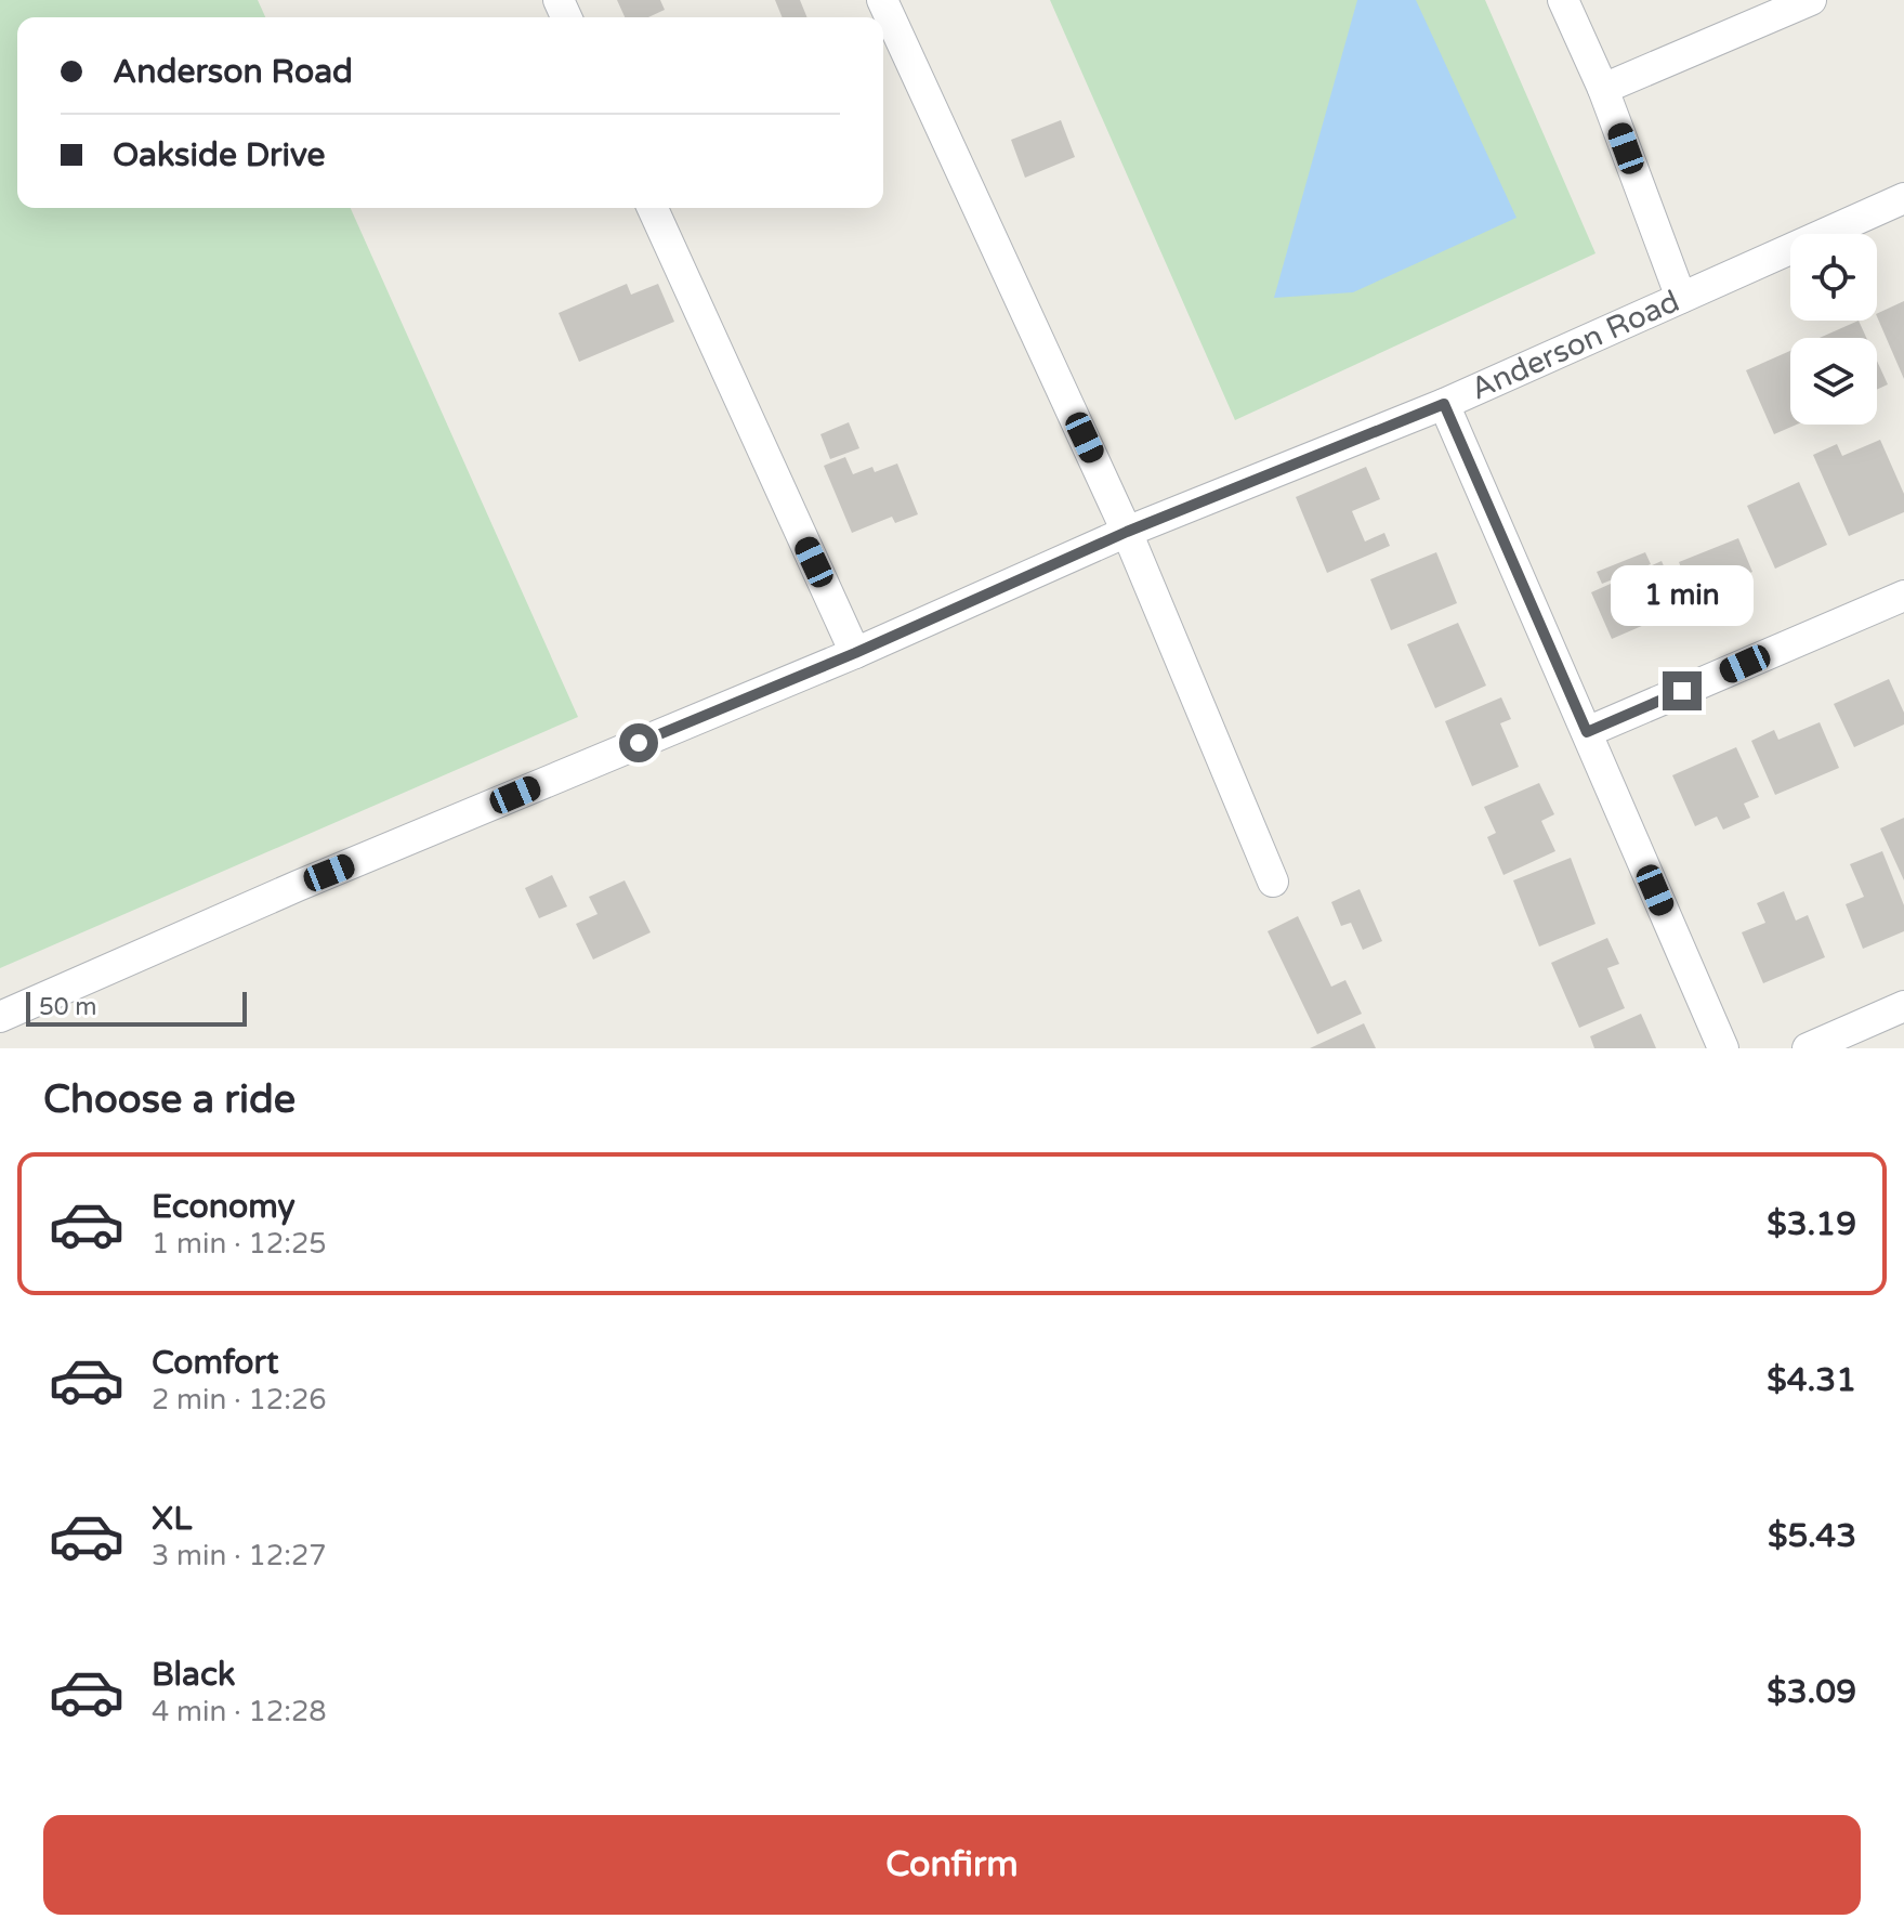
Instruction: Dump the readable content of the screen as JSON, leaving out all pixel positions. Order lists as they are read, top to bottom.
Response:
{
  "streets": {
    "street": ["Anderson Road"]
  },
  "scale_bar": "50 m",
  "page": {
    "banner": ["Anderson Road", "Oakside Drive"],
    "bubble": "1 min",
    "scale": "50 m",
    "heading": "Choose a ride",
    "list": [
      {
        "name": "Economy",
        "note": "1 min · 12:25",
        "value": "$3.19"
      },
      {
        "name": "Comfort",
        "note": "2 min · 12:26",
        "value": "$4.31"
      },
      {
        "name": "XL",
        "note": "3 min · 12:27",
        "value": "$5.43"
      },
      {
        "name": "Black",
        "note": "4 min · 12:28",
        "value": "$3.09"
      }
    ],
    "buttons": "Confirm"
  }
}
